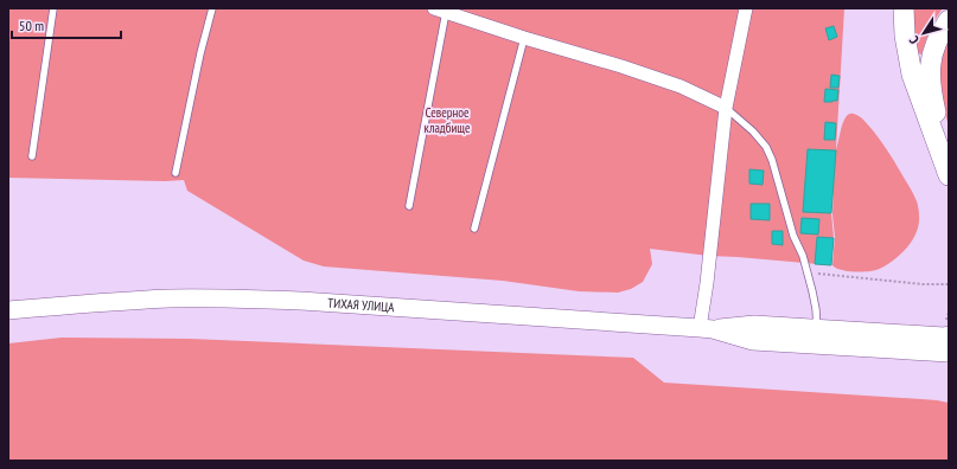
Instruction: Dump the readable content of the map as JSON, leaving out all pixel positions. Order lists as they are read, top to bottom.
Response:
{
  "streets": {
    "main road": ["ТИХАЯ УЛИЦА"]
  },
  "parks": ["Северное кладбище"],
  "scale_bar": "50 m",
  "north": "bottom left"
}
